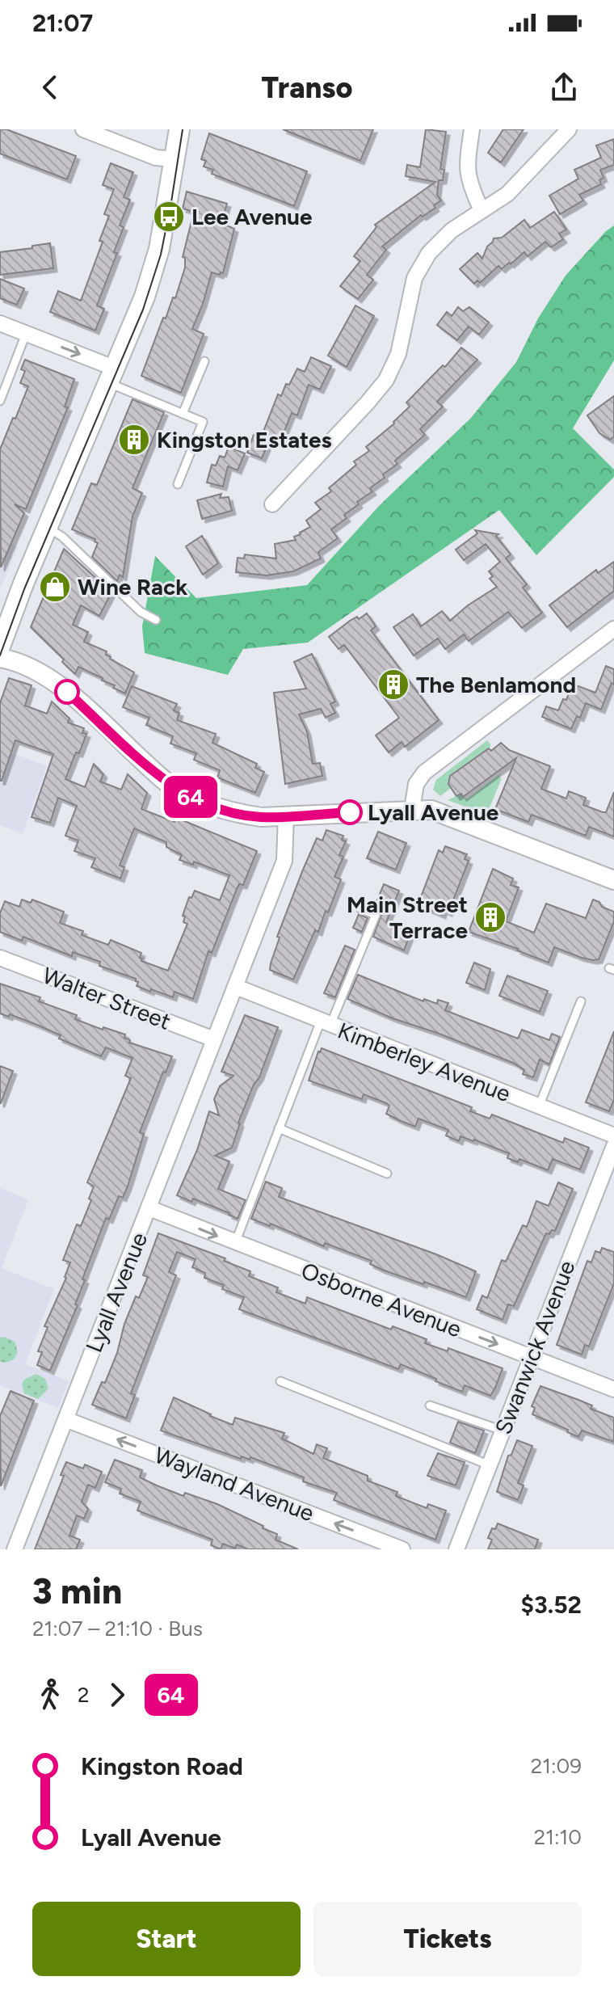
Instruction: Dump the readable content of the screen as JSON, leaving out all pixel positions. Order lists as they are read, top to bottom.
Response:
{
  "streets": {
    "street": [
      "Walter Street",
      "Kimberley Avenue",
      "Lyall Avenue",
      "Osborne Avenue",
      "Swanwick Avenue",
      "Wayland Avenue"
    ]
  },
  "crossings": [
    ["Walter Street", "Lyall Avenue"],
    ["Kimberley Avenue", "Lyall Avenue"],
    ["Lyall Avenue", "Osborne Avenue"],
    ["Lyall Avenue", "Wayland Avenue"],
    ["Osborne Avenue", "Swanwick Avenue"]
  ],
  "one_way": ["Osborne Avenue", "Wayland Avenue"],
  "places": {
    "bus stop": ["Lee Avenue"],
    "building": ["Kingston Estates", "The Benlamond", "Main Street Terrace"],
    "shop": ["Wine Rack"],
    "other": ["Lyall Avenue"]
  },
  "lines": ["bus line 64"],
  "page": {
    "status": "21:07",
    "header": "Transo",
    "on_map": "64",
    "heading": ["3 min", "21:07 – 21:10 · Bus", "$3.52"],
    "legs": ["2", "64"],
    "list": [
      {
        "name": "Kingston Road",
        "value": "21:09"
      },
      {
        "name": "Lyall Avenue",
        "value": "21:10"
      }
    ],
    "buttons": ["Start", "Tickets"]
  }
}
